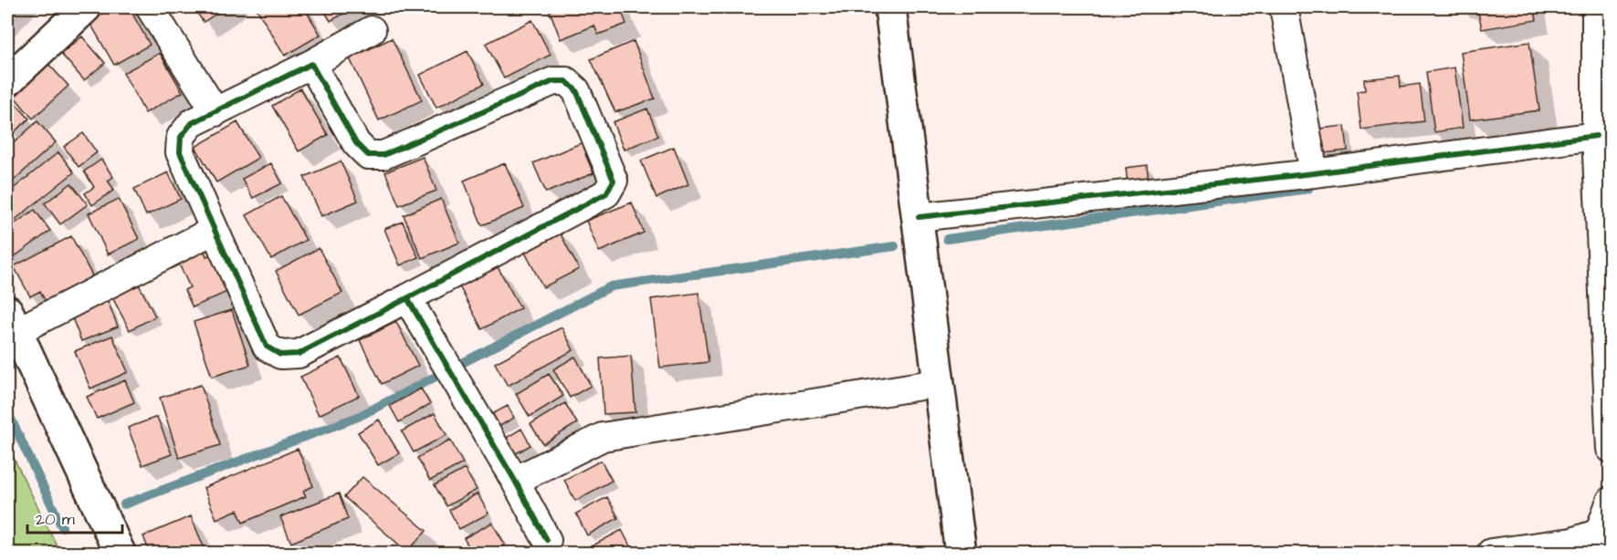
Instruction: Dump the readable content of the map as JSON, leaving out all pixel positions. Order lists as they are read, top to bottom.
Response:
{
  "scale_bar": "20 m"
}
